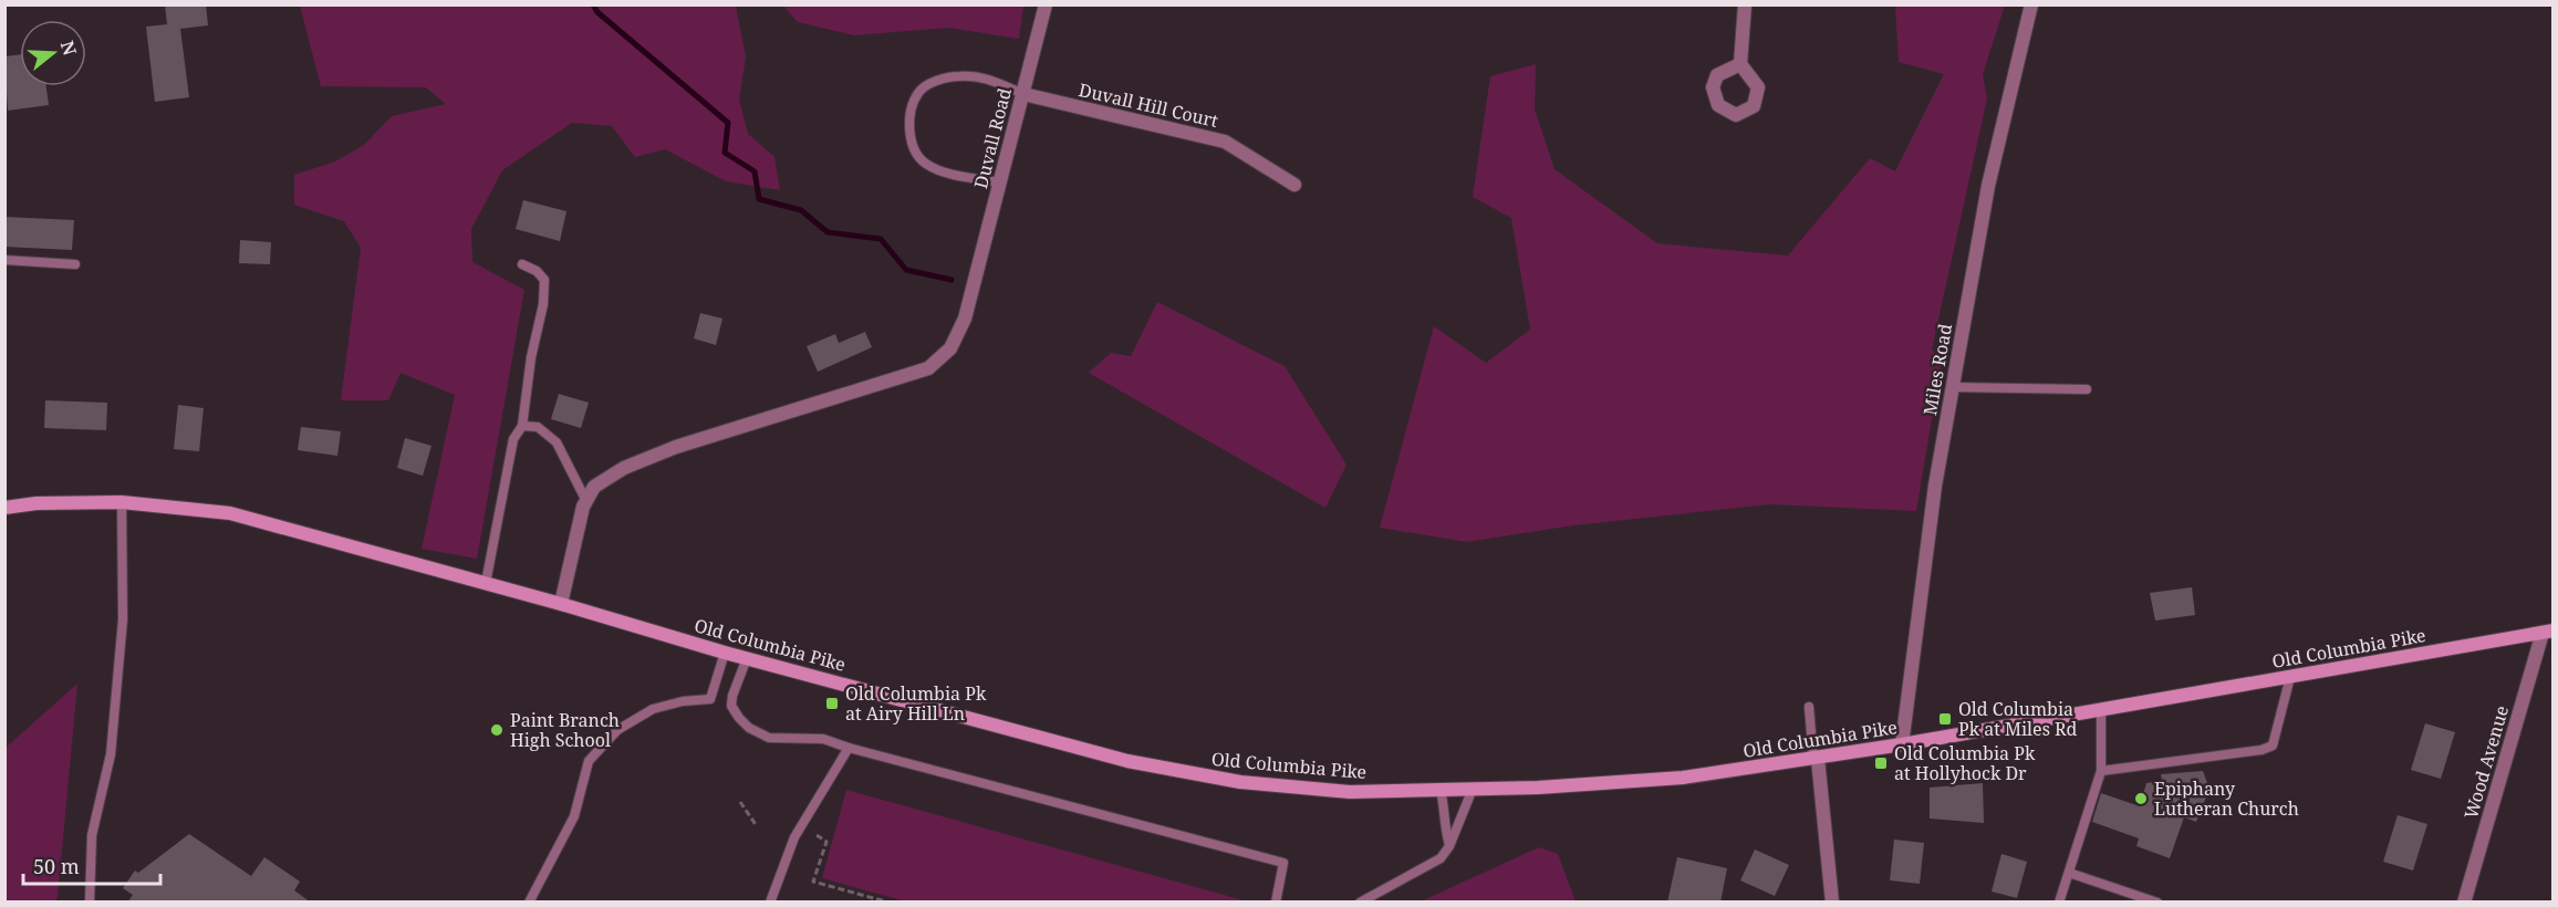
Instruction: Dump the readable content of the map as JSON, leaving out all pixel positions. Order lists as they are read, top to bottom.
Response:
{
  "streets": {
    "main road": ["Old Columbia Pike"],
    "street": [
      "Duvall Hill Court",
      "Duvall Road",
      "Miles Road",
      "Wood Avenue"
    ]
  },
  "crossings": [
    ["Duvall Hill Court", "Duvall Road"],
    ["Miles Road", "Old Columbia Pike"],
    ["Old Columbia Pike", "Wood Avenue"]
  ],
  "places": {
    "transit": ["Old Columbia Pk at Airy Hill Ln", "Old Columbia Pk at Miles Rd", "Old Columbia Pk at Hollyhock Dr"],
    "other": ["Paint Branch High School", "Epiphany Lutheran Church"]
  },
  "scale_bar": "50 m",
  "north": "right"
}
